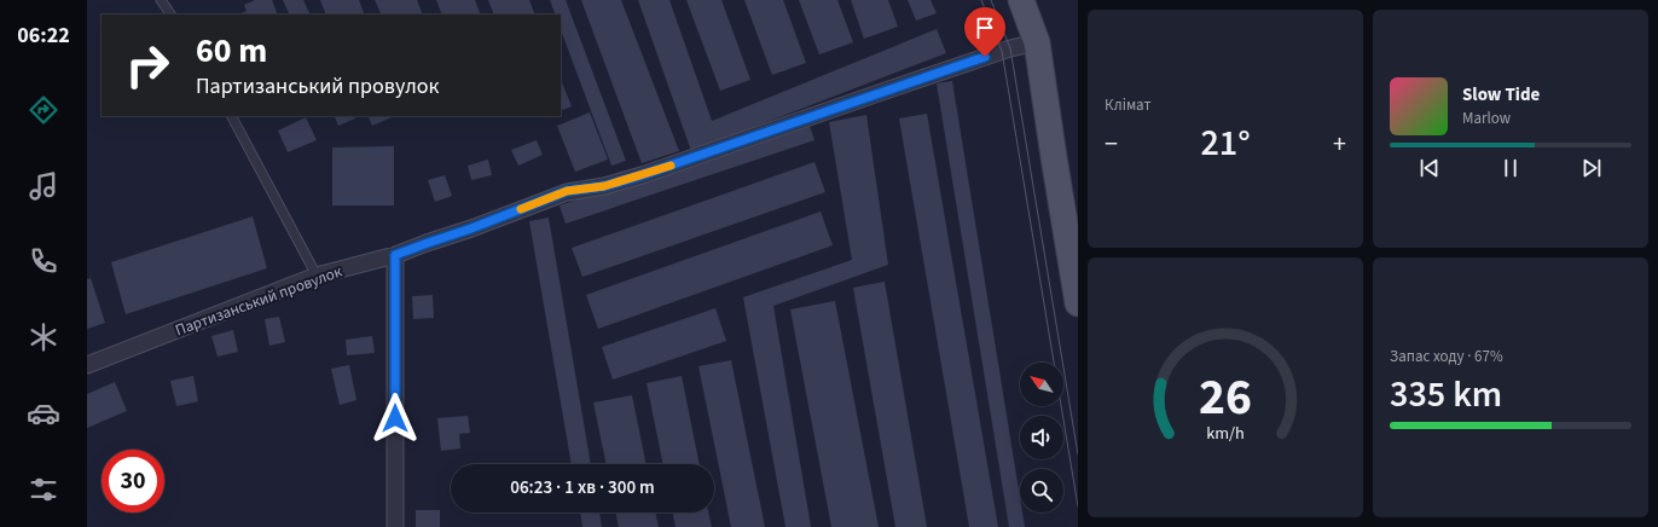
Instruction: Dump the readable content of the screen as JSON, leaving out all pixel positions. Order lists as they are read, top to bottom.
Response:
{
  "streets": {
    "street": ["Партизанський провулок"]
  },
  "north": "top left",
  "page": {
    "tabs": "06:22",
    "tile": [
      "Клімат",
      ["Запас ходу · 67%", "335 km"]
    ],
    "turn": ["60 m", "Партизанський провулок"],
    "song": ["Slow Tide", "Marlow"],
    "heat": ["−", "21°", "+"],
    "limit": "30",
    "trip": "06:23 · 1 хв · 300 m",
    "gauge": ["26", "km/h"]
  }
}
